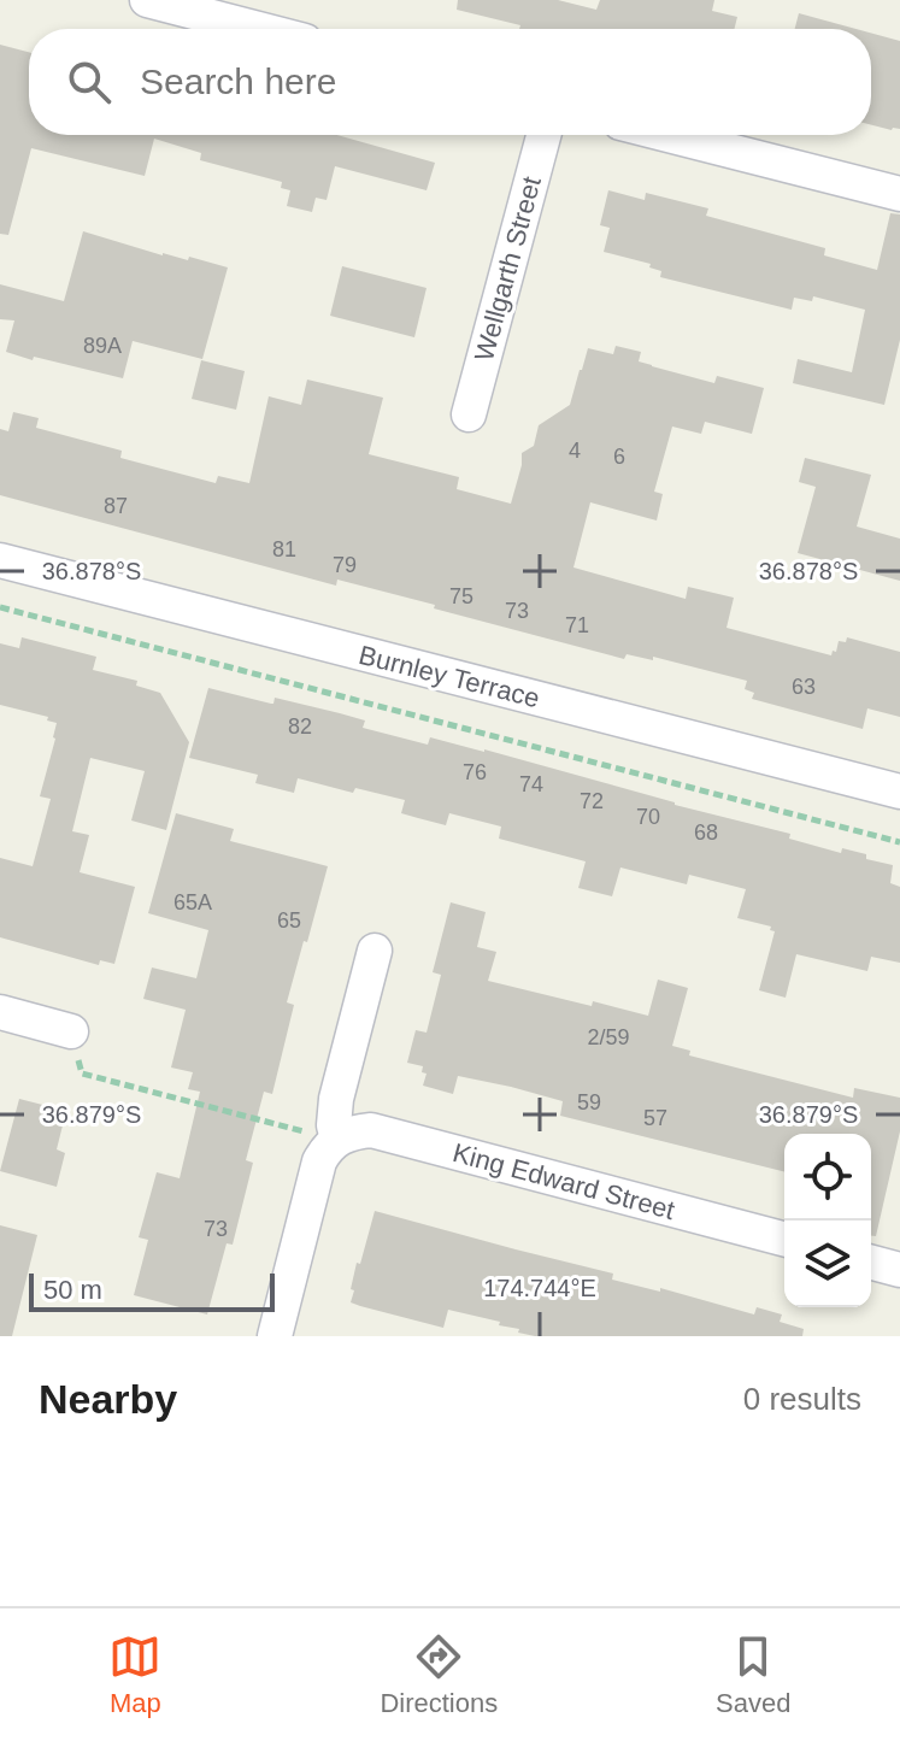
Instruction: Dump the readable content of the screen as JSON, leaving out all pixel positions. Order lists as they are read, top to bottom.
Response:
{
  "streets": {
    "street": ["Wellgarth Street", "Burnley Terrace", "King Edward Street"]
  },
  "house_numbers": [
    "89A",
    "4",
    "6",
    "87",
    "81",
    "79",
    "75",
    "73",
    "71",
    "63",
    "82",
    "76",
    "74",
    "72",
    "70",
    "68",
    "65A",
    "65",
    "2/59",
    "59",
    "57",
    "73"
  ],
  "scale_bar": "50 m",
  "page": {
    "search": "Search here",
    "scale": "50 m",
    "heading": ["Nearby", "0 results"],
    "nav": ["Map", "Directions", "Saved"]
  },
  "coordinates": ["36.878°S", "36.879°S", "174.744°E"]
}
